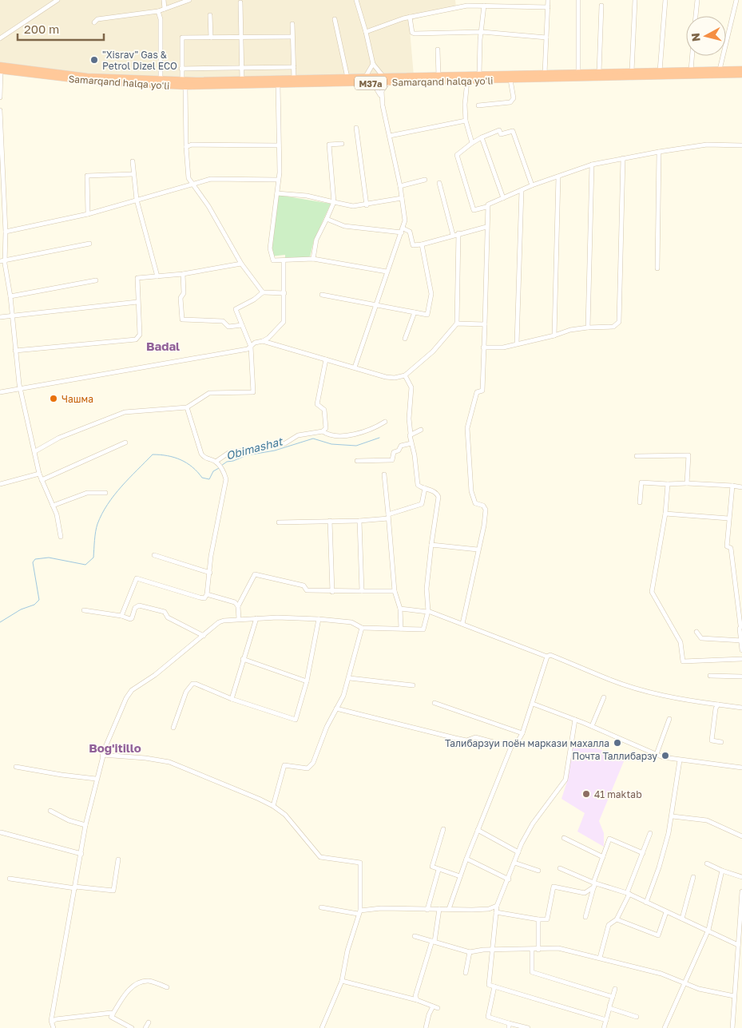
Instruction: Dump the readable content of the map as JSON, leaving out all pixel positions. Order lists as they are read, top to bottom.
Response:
{
  "streets": {
    "highway": ["Samarqand halqa yoʻli", "M37a"]
  },
  "districts": ["Badal", "Bog'itillo"],
  "water": ["Obimashat"],
  "places": [
    "\"Xisrav\" Gas & Petrol Dizel ECO",
    "Чашма",
    "Талибарзуи поён маркази махалла",
    "Почта Таллибарзу",
    "41 maktab"
  ],
  "scale_bar": "200 m",
  "north": "left"
}
